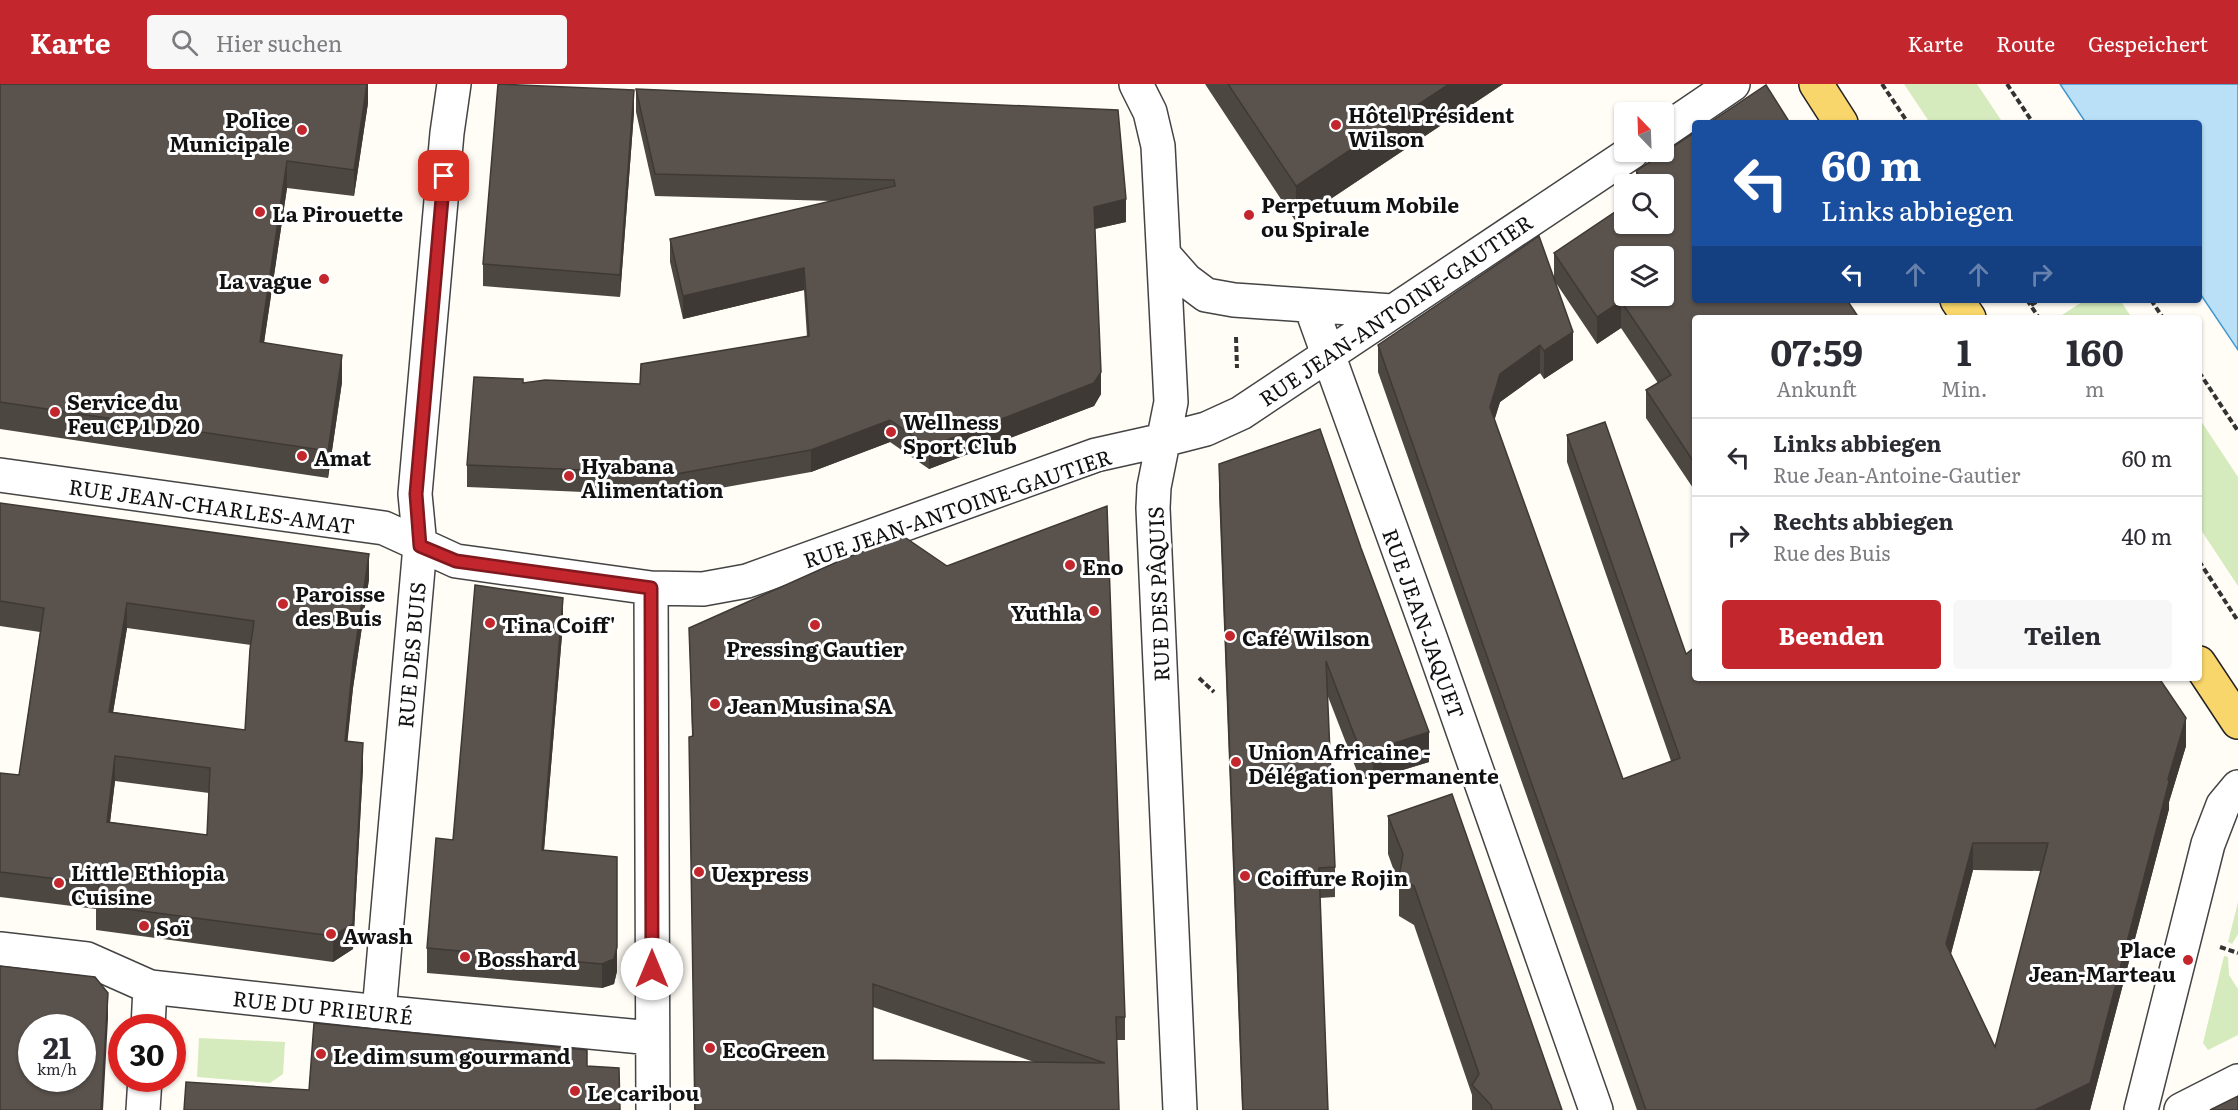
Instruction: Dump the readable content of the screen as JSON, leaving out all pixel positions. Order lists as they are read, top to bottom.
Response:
{
  "streets": {
    "street": [
      "RUE JEAN-ANTOINE-GAUTIER",
      "RUE JEAN-CHARLES-AMAT",
      "RUE DES PÂQUIS",
      "RUE JEAN-JAQUET",
      "RUE DES BUIS",
      "RUE DU PRIEURÉ"
    ]
  },
  "crossings": [
    ["RUE JEAN-ANTOINE-GAUTIER", "RUE JEAN-CHARLES-AMAT"],
    ["RUE JEAN-ANTOINE-GAUTIER", "RUE DES PÂQUIS"],
    ["RUE JEAN-ANTOINE-GAUTIER", "RUE JEAN-JAQUET"],
    ["RUE JEAN-ANTOINE-GAUTIER", "RUE DES BUIS"],
    ["RUE JEAN-CHARLES-AMAT", "RUE DES BUIS"],
    ["RUE DES BUIS", "RUE DU PRIEURÉ"]
  ],
  "places": [
    "Hôtel Président Wilson",
    "Police Municipale",
    "La Pirouette",
    "Perpetuum Mobile ou Spirale",
    "La vague",
    "Service du Feu CP 1 D 20",
    "Wellness Sport Club",
    "Amat",
    "Hyabana Alimentation",
    "Eno",
    "Paroisse des Buis",
    "Yuthla",
    "Tina Coiff'",
    "Pressing Gautier",
    "Café Wilson",
    "Jean Musina SA",
    "Union Africaine - Délégation permanente",
    "Uexpress",
    "Coiffure Rojin",
    "Little Ethiopia Cuisine",
    "Soï",
    "Awash",
    "Bosshard",
    "Place Jean-Marteau",
    "EcoGreen",
    "Le dim sum gourmand",
    "Le caribou"
  ],
  "north": "top left",
  "page": {
    "header": "Karte",
    "search": "Hier suchen",
    "nav": ["Karte", "Route", "Gespeichert"],
    "turn": ["60 m", "Links abbiegen"],
    "eta": [
      "07:59",
      "Ankunft",
      "1",
      "Min.",
      "160",
      "m"
    ],
    "list": [
      {
        "name": "Links abbiegen",
        "note": "Rue Jean-Antoine-Gautier",
        "value": "60 m"
      },
      {
        "name": "Rechts abbiegen",
        "note": "Rue des Buis",
        "value": "40 m"
      }
    ],
    "buttons": ["Beenden", "Teilen"],
    "speed": "21 km/h",
    "limit": "30"
  }
}
